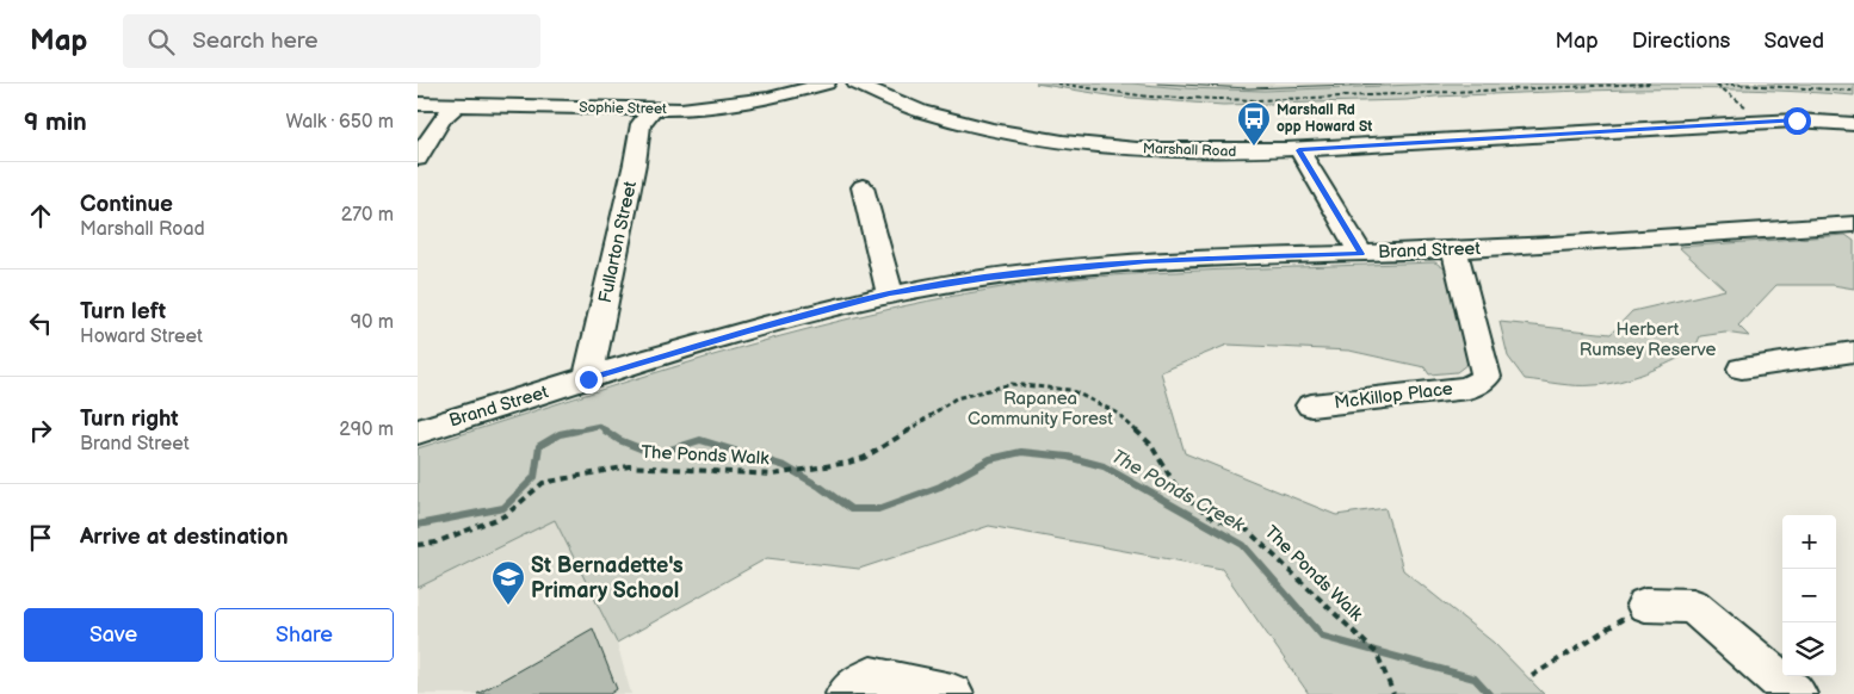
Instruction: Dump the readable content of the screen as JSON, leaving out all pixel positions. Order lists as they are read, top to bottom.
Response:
{
  "streets": {
    "street": [
      "Sophie Street",
      "Marshall Road",
      "Fullarton Street",
      "Brand Street",
      "McKillop Place"
    ],
    "path": ["The Ponds Walk"]
  },
  "crossings": [
    ["Sophie Street", "Fullarton Street"],
    ["Fullarton Street", "Brand Street"],
    ["Brand Street", "McKillop Place"]
  ],
  "water": ["The Ponds Creek"],
  "parks": ["Herbert Rumsey Reserve", "Rapanea Community Forest"],
  "places": {
    "bus stop": ["Marshall Rd opp Howard St"],
    "school or university": ["St Bernadette's Primary School"]
  },
  "page": {
    "header": "Map",
    "search": "Search here",
    "nav": ["Map", "Directions", "Saved"],
    "heading": ["9 min", "Walk · 650 m"],
    "list": [
      ["Continue", "Marshall Road", "270 m"],
      ["Turn left", "Howard Street", "90 m"],
      ["Turn right", "Brand Street", "290 m"],
      "Arrive at destination"
    ],
    "map_buttons": ["+", "−"],
    "buttons": ["Save", "Share"]
  }
}
